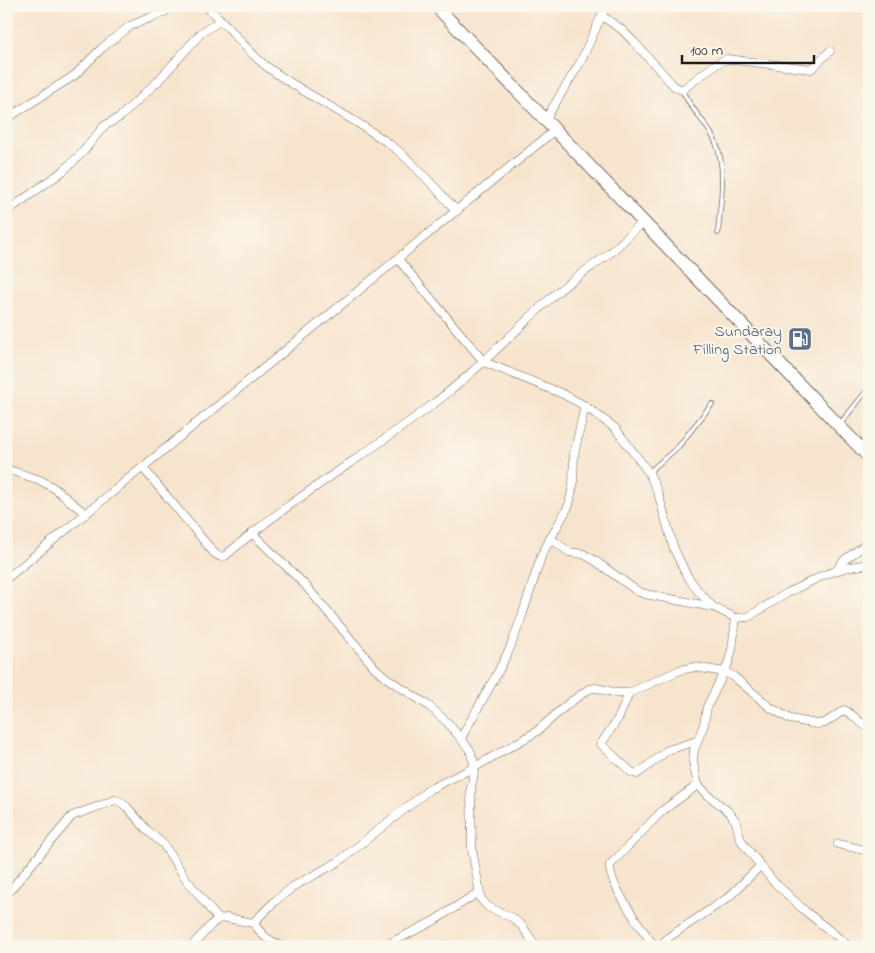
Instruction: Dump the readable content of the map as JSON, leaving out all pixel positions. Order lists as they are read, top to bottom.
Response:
{
  "places": {
    "fuel station": ["Sundaray Filling Station"]
  },
  "scale_bar": "100 m"
}
